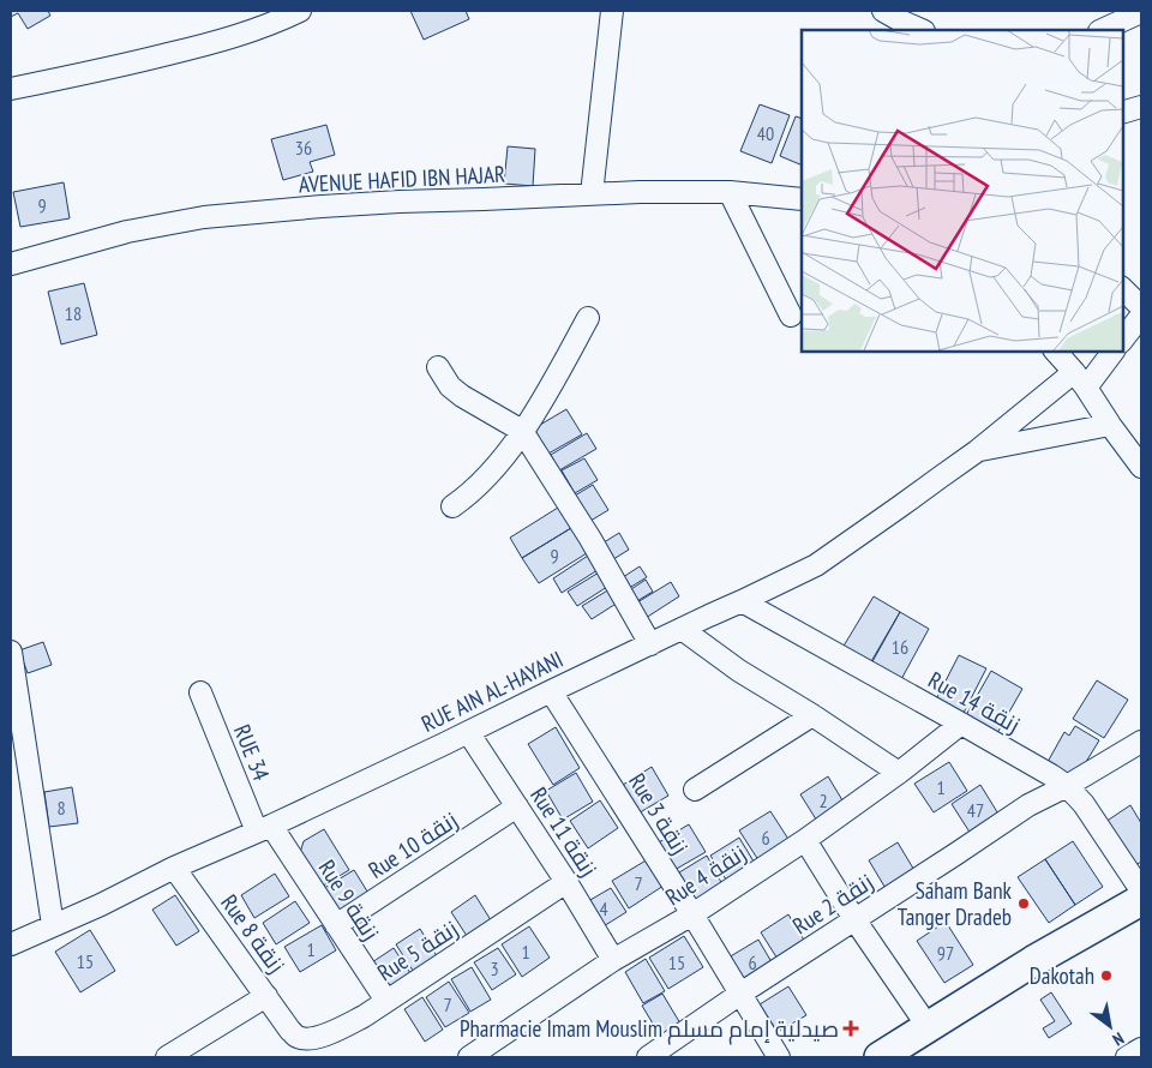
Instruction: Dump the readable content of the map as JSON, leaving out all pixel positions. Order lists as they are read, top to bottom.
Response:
{
  "streets": {
    "street": [
      "AVENUE HAFID IBN HAJAR",
      "RUE AIN AL-HAYANI",
      "Rue 14 زنقة",
      "RUE 34",
      "Rue 3 زنقة",
      "Rue 11 زنقة",
      "Rue 10 زنقة",
      "Rue 4 زنقة",
      "Rue 9 زنقة",
      "Rue 2 زنقة",
      "Rue 8 زنقة",
      "Rue 5 زنقة"
    ]
  },
  "crossings": [
    ["RUE AIN AL-HAYANI", "Rue 14 زنقة"],
    ["RUE AIN AL-HAYANI", "RUE 34"],
    ["RUE AIN AL-HAYANI", "Rue 3 زنقة"],
    ["RUE AIN AL-HAYANI", "Rue 11 زنقة"],
    ["RUE AIN AL-HAYANI", "Rue 9 زنقة"],
    ["RUE AIN AL-HAYANI", "Rue 8 زنقة"],
    ["Rue 14 زنقة", "Rue 4 زنقة"],
    ["Rue 14 زنقة", "Rue 2 زنقة"],
    ["RUE 34", "Rue 9 زنقة"],
    ["Rue 3 زنقة", "Rue 4 زنقة"],
    ["Rue 3 زنقة", "Rue 2 زنقة"],
    ["Rue 11 زنقة", "Rue 10 زنقة"],
    ["Rue 11 زنقة", "Rue 4 زنقة"],
    ["Rue 11 زنقة", "Rue 5 زنقة"],
    ["Rue 10 زنقة", "Rue 9 زنقة"],
    ["Rue 9 زنقة", "Rue 5 زنقة"],
    ["Rue 8 زنقة", "Rue 5 زنقة"]
  ],
  "places": {
    "other": ["Saham Bank Tanger Dradeb", "Dakotah"],
    "health": ["Pharmacie Imam Mouslim صيدلية إمام مسلم"]
  },
  "house_numbers": [
    "40",
    "36",
    "9",
    "18",
    "9",
    "16",
    "1",
    "2",
    "8",
    "47",
    "6",
    "7",
    "4",
    "1",
    "1",
    "97",
    "15",
    "15",
    "6",
    "3",
    "7"
  ],
  "north": "bottom right"
}
